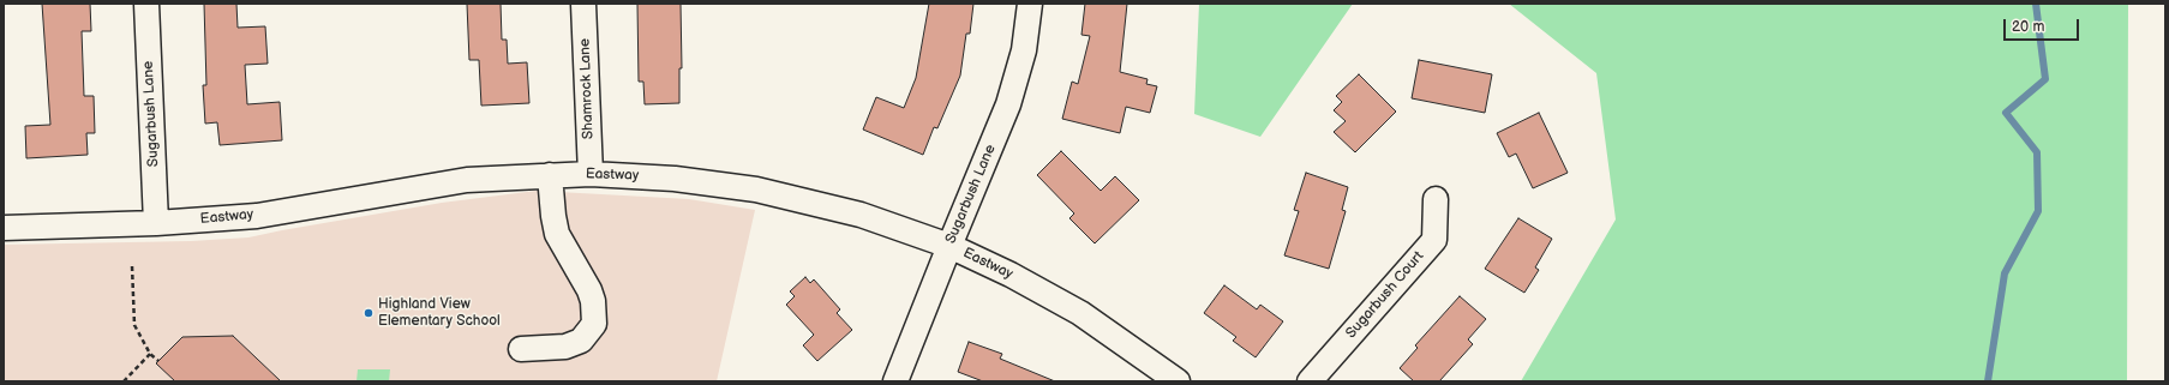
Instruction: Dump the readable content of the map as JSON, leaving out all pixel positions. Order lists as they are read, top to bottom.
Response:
{
  "streets": {
    "street": [
      "Shamrock Lane",
      "Sugarbush Lane",
      "Eastway",
      "Sugarbush Court"
    ]
  },
  "crossings": [
    ["Shamrock Lane", "Eastway"],
    ["Sugarbush Lane", "Eastway"]
  ],
  "places": ["Highland View Elementary School"],
  "scale_bar": "20 m"
}
